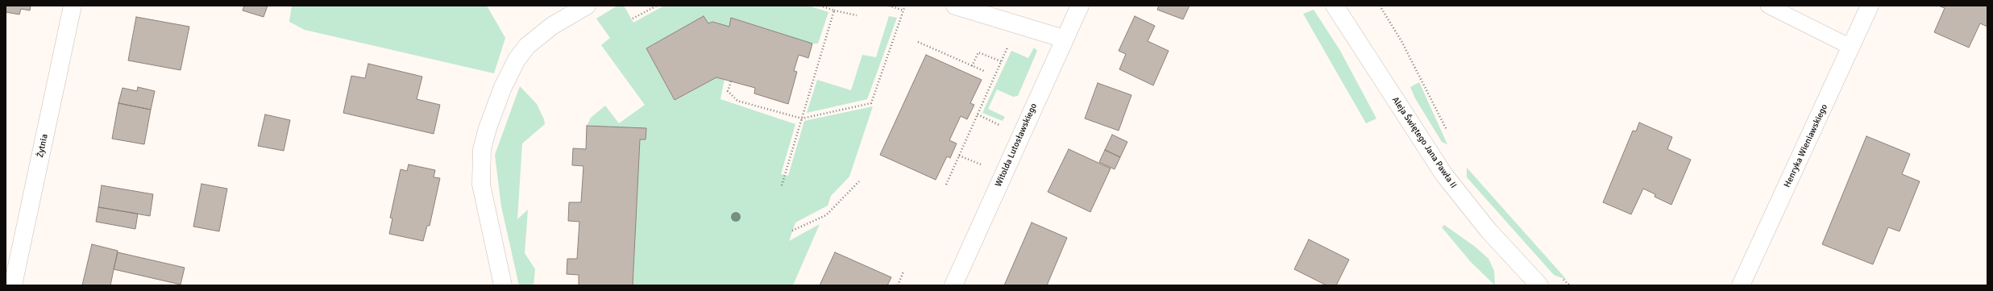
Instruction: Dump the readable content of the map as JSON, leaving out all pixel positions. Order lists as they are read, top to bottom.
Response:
{
  "streets": {
    "street": [
      "Aleja Świętego Jana Pawła II",
      "Witolda Lutosławskiego",
      "Żytnia",
      "Henryka Wieniawskiego"
    ]
  }
}
